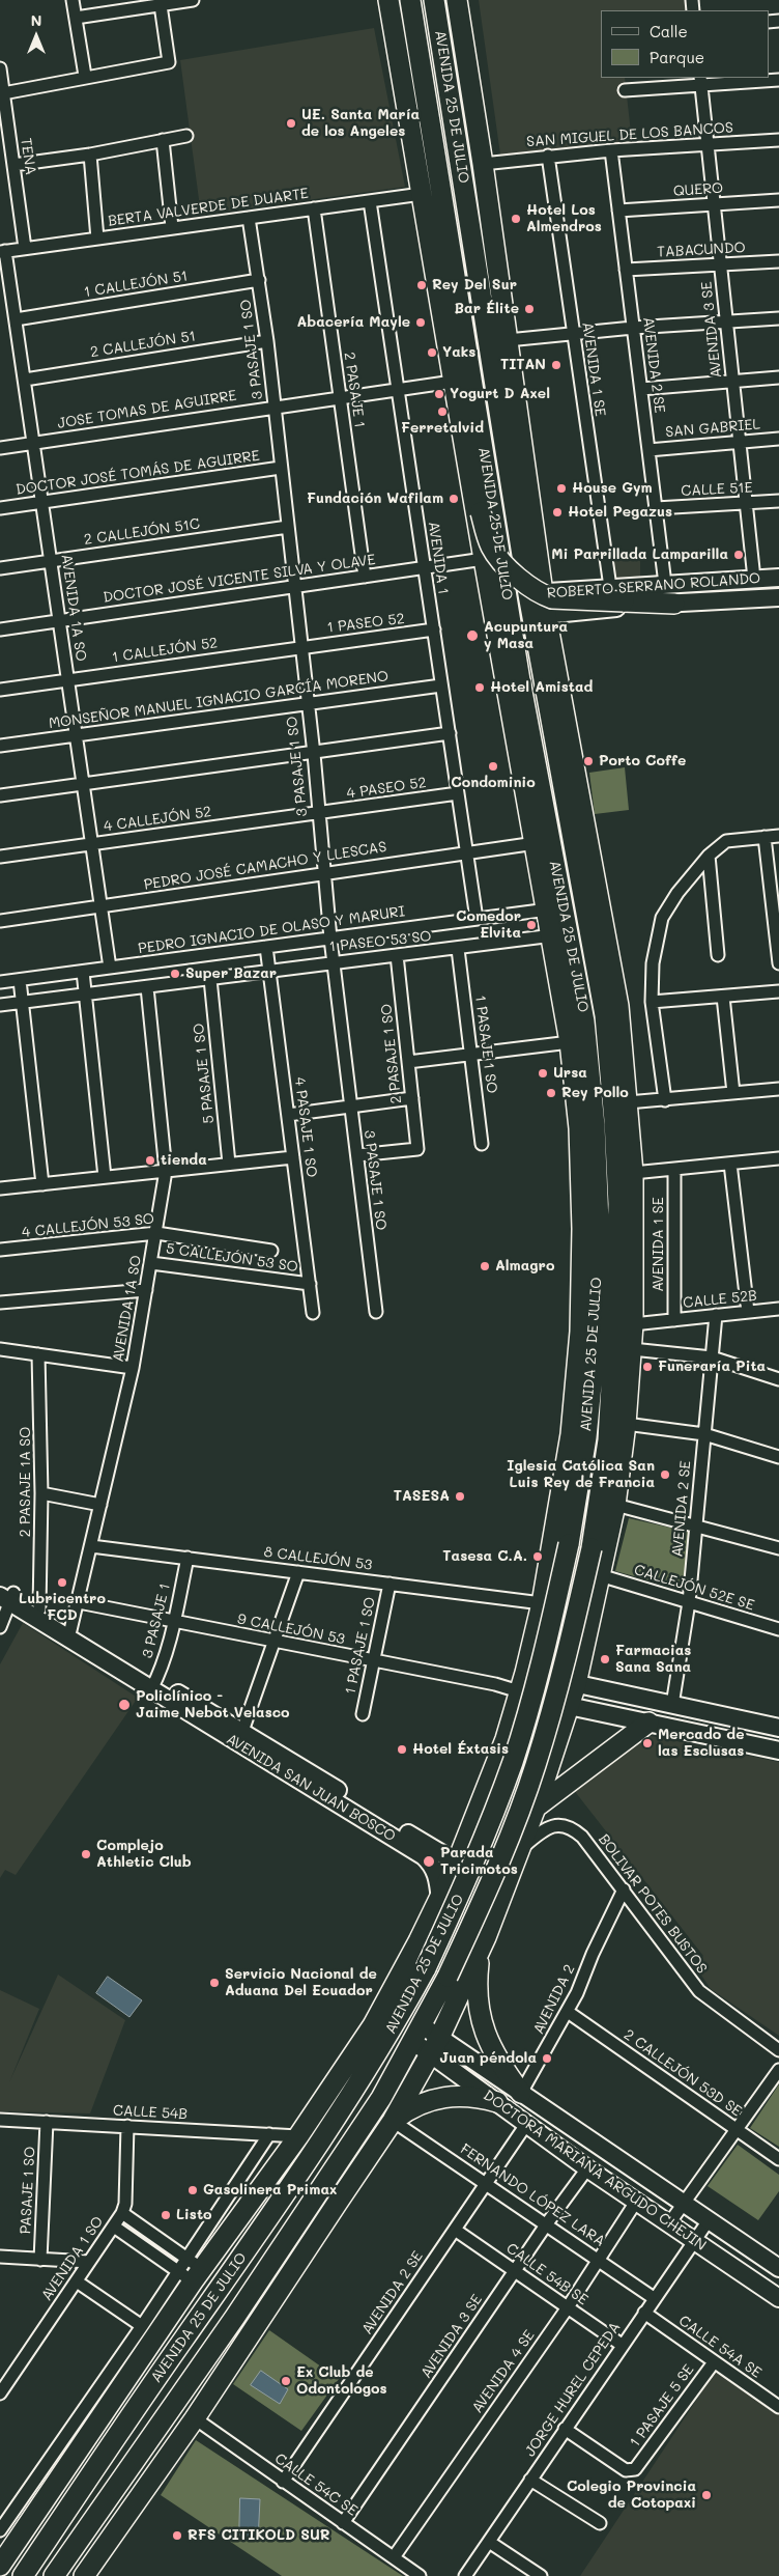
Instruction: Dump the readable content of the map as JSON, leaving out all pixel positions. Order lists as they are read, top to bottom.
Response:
{
  "streets": {
    "main road": [
      "AVENIDA 25 DE JULIO",
      "ROBERTO SERRANO ROLANDO",
      "AVENIDA SAN JUAN BOSCO",
      "DOCTORA MARIANA ARGUDO CHEJIN"
    ],
    "street": [
      "SAN MIGUEL DE LOS BANCOS",
      "TENA",
      "QUERO",
      "BERTA VALVERDE DE DUARTE",
      "TABACUNDO",
      "1 CALLEJÓN 51",
      "AVENIDA 3 SE",
      "2 CALLEJÓN 51",
      "3 PASAJE 1 SO",
      "AVENIDA 2 SE",
      "AVENIDA 1 SE",
      "2 PASAJE 1",
      "JOSE TOMAS DE AGUIRRE",
      "SAN GABRIEL",
      "DOCTOR JOSÉ TOMÁS DE AGUIRRE",
      "CALLE 51E",
      "2 CALLEJÓN 51C",
      "AVENIDA 1",
      "DOCTOR JOSÉ VICENTE SILVA Y OLAVE",
      "AVENIDA 1A SO",
      "1 PASEO 52",
      "1 CALLEJÓN 52",
      "MONSEÑOR MANUEL IGNACIO GARCÍA MORENO",
      "4 PASEO 52",
      "4 CALLEJÓN 52",
      "PEDRO JOSÉ CAMACHO Y LLESCAS",
      "PEDRO IGNACIO DE OLASO Y MARURI",
      "1 PASEO 53 SO",
      "1 PASAJE 1 SO",
      "2 PASAJE 1 SO",
      "5 PASAJE 1 SO",
      "4 PASAJE 1 SO",
      "4 CALLEJÓN 53 SO",
      "5 CALLEJÓN 53 SO",
      "CALLE 52B",
      "2 PASAJE 1A SO",
      "8 CALLEJÓN 53",
      "CALLEJÓN 52E SE",
      "3 PASAJE 1",
      "9 CALLEJÓN 53",
      "BOLIVAR POTES BUSTOS",
      "AVENIDA 2",
      "2 CALLEJÓN 53D SE",
      "CALLE 54B",
      "PASAJE 1 SO",
      "FERNANDO LÓPEZ LARA",
      "AVENIDA 1 SO",
      "CALLE 54B SE",
      "CALLE 54A SE",
      "AVENIDA 4 SE",
      "JORGE HUREL CEPEDA",
      "1 PASAJE 5 SE",
      "CALLE 54C SE"
    ]
  },
  "crossings": [
    ["AVENIDA 25 DE JULIO", "SAN MIGUEL DE LOS BANCOS"],
    ["AVENIDA 25 DE JULIO", "BERTA VALVERDE DE DUARTE"],
    ["AVENIDA 25 DE JULIO", "JOSE TOMAS DE AGUIRRE"],
    ["AVENIDA 25 DE JULIO", "DOCTOR JOSÉ VICENTE SILVA Y OLAVE"],
    ["AVENIDA 25 DE JULIO", "ROBERTO SERRANO ROLANDO"],
    ["AVENIDA 25 DE JULIO", "PEDRO JOSÉ CAMACHO Y LLESCAS"],
    ["AVENIDA 25 DE JULIO", "PEDRO IGNACIO DE OLASO Y MARURI"],
    ["AVENIDA 25 DE JULIO", "1 PASEO 53 SO"],
    ["AVENIDA 25 DE JULIO", "CALLE 52B"],
    ["AVENIDA 25 DE JULIO", "8 CALLEJÓN 53"],
    ["AVENIDA 25 DE JULIO", "CALLEJÓN 52E SE"],
    ["AVENIDA 25 DE JULIO", "9 CALLEJÓN 53"],
    ["AVENIDA 25 DE JULIO", "AVENIDA SAN JUAN BOSCO"],
    ["AVENIDA 25 DE JULIO", "BOLIVAR POTES BUSTOS"],
    ["AVENIDA 25 DE JULIO", "CALLE 54B"],
    ["AVENIDA 25 DE JULIO", "DOCTORA MARIANA ARGUDO CHEJIN"],
    ["AVENIDA 25 DE JULIO", "FERNANDO LÓPEZ LARA"],
    ["AVENIDA 25 DE JULIO", "CALLE 54C SE"],
    ["SAN MIGUEL DE LOS BANCOS", "AVENIDA 3 SE"],
    ["SAN MIGUEL DE LOS BANCOS", "AVENIDA 2 SE"],
    ["SAN MIGUEL DE LOS BANCOS", "AVENIDA 1 SE"],
    ["TENA", "BERTA VALVERDE DE DUARTE"],
    ["QUERO", "AVENIDA 3 SE"],
    ["QUERO", "AVENIDA 2 SE"],
    ["BERTA VALVERDE DE DUARTE", "3 PASAJE 1 SO"],
    ["BERTA VALVERDE DE DUARTE", "2 PASAJE 1"],
    ["BERTA VALVERDE DE DUARTE", "AVENIDA 1"],
    ["BERTA VALVERDE DE DUARTE", "AVENIDA 1A SO"],
    ["TABACUNDO", "AVENIDA 3 SE"],
    ["TABACUNDO", "AVENIDA 2 SE"],
    ["1 CALLEJÓN 51", "3 PASAJE 1 SO"],
    ["1 CALLEJÓN 51", "AVENIDA 1A SO"],
    ["AVENIDA 3 SE", "SAN GABRIEL"],
    ["AVENIDA 3 SE", "CALLE 51E"],
    ["AVENIDA 3 SE", "ROBERTO SERRANO ROLANDO"],
    ["AVENIDA 3 SE", "DOCTORA MARIANA ARGUDO CHEJIN"],
    ["AVENIDA 3 SE", "FERNANDO LÓPEZ LARA"],
    ["AVENIDA 3 SE", "CALLE 54B SE"],
    ["AVENIDA 3 SE", "CALLE 54C SE"],
    ["2 CALLEJÓN 51", "3 PASAJE 1 SO"],
    ["2 CALLEJÓN 51", "AVENIDA 1A SO"],
    ["3 PASAJE 1 SO", "JOSE TOMAS DE AGUIRRE"],
    ["3 PASAJE 1 SO", "DOCTOR JOSÉ TOMÁS DE AGUIRRE"],
    ["3 PASAJE 1 SO", "2 CALLEJÓN 51C"],
    ["3 PASAJE 1 SO", "DOCTOR JOSÉ VICENTE SILVA Y OLAVE"],
    ["3 PASAJE 1 SO", "1 PASEO 52"],
    ["3 PASAJE 1 SO", "1 CALLEJÓN 52"],
    ["3 PASAJE 1 SO", "MONSEÑOR MANUEL IGNACIO GARCÍA MORENO"],
    ["3 PASAJE 1 SO", "4 PASEO 52"],
    ["3 PASAJE 1 SO", "4 CALLEJÓN 52"],
    ["3 PASAJE 1 SO", "PEDRO JOSÉ CAMACHO Y LLESCAS"],
    ["3 PASAJE 1 SO", "PEDRO IGNACIO DE OLASO Y MARURI"],
    ["3 PASAJE 1 SO", "1 PASEO 53 SO"],
    ["3 PASAJE 1 SO", "2 PASAJE 1 SO"],
    ["AVENIDA 2 SE", "SAN GABRIEL"],
    ["AVENIDA 2 SE", "CALLE 51E"],
    ["AVENIDA 2 SE", "ROBERTO SERRANO ROLANDO"],
    ["AVENIDA 2 SE", "CALLE 52B"],
    ["AVENIDA 2 SE", "CALLEJÓN 52E SE"],
    ["AVENIDA 2 SE", "DOCTORA MARIANA ARGUDO CHEJIN"],
    ["AVENIDA 2 SE", "FERNANDO LÓPEZ LARA"],
    ["AVENIDA 2 SE", "CALLE 54B SE"],
    ["AVENIDA 2 SE", "CALLE 54C SE"],
    ["AVENIDA 1 SE", "ROBERTO SERRANO ROLANDO"],
    ["AVENIDA 1 SE", "CALLE 52B"],
    ["2 PASAJE 1", "JOSE TOMAS DE AGUIRRE"],
    ["2 PASAJE 1", "DOCTOR JOSÉ VICENTE SILVA Y OLAVE"],
    ["JOSE TOMAS DE AGUIRRE", "AVENIDA 1"],
    ["JOSE TOMAS DE AGUIRRE", "AVENIDA 1A SO"],
    ["DOCTOR JOSÉ TOMÁS DE AGUIRRE", "AVENIDA 1A SO"],
    ["2 CALLEJÓN 51C", "AVENIDA 1A SO"],
    ["AVENIDA 1", "DOCTOR JOSÉ VICENTE SILVA Y OLAVE"],
    ["AVENIDA 1", "1 PASEO 52"],
    ["AVENIDA 1", "MONSEÑOR MANUEL IGNACIO GARCÍA MORENO"],
    ["AVENIDA 1", "4 PASEO 52"],
    ["AVENIDA 1", "PEDRO JOSÉ CAMACHO Y LLESCAS"],
    ["AVENIDA 1", "PEDRO IGNACIO DE OLASO Y MARURI"],
    ["DOCTOR JOSÉ VICENTE SILVA Y OLAVE", "AVENIDA 1A SO"],
    ["AVENIDA 1A SO", "1 CALLEJÓN 52"],
    ["AVENIDA 1A SO", "MONSEÑOR MANUEL IGNACIO GARCÍA MORENO"],
    ["AVENIDA 1A SO", "4 CALLEJÓN 52"],
    ["AVENIDA 1A SO", "PEDRO JOSÉ CAMACHO Y LLESCAS"],
    ["AVENIDA 1A SO", "PEDRO IGNACIO DE OLASO Y MARURI"],
    ["AVENIDA 1A SO", "1 PASEO 53 SO"],
    ["AVENIDA 1A SO", "4 CALLEJÓN 53 SO"],
    ["AVENIDA 1A SO", "5 CALLEJÓN 53 SO"],
    ["AVENIDA 1A SO", "8 CALLEJÓN 53"],
    ["AVENIDA 1A SO", "9 CALLEJÓN 53"],
    ["AVENIDA 1A SO", "AVENIDA SAN JUAN BOSCO"],
    ["1 PASEO 52", "1 CALLEJÓN 52"],
    ["4 PASEO 52", "4 CALLEJÓN 52"],
    ["PEDRO IGNACIO DE OLASO Y MARURI", "4 PASAJE 1 SO"],
    ["1 PASEO 53 SO", "1 PASAJE 1 SO"],
    ["1 PASEO 53 SO", "2 PASAJE 1 SO"],
    ["1 PASEO 53 SO", "5 PASAJE 1 SO"],
    ["1 PASEO 53 SO", "4 PASAJE 1 SO"],
    ["1 PASAJE 1 SO", "8 CALLEJÓN 53"],
    ["1 PASAJE 1 SO", "9 CALLEJÓN 53"],
    ["4 PASAJE 1 SO", "5 CALLEJÓN 53 SO"],
    ["2 PASAJE 1A SO", "AVENIDA SAN JUAN BOSCO"],
    ["8 CALLEJÓN 53", "3 PASAJE 1"],
    ["3 PASAJE 1", "9 CALLEJÓN 53"],
    ["3 PASAJE 1", "AVENIDA SAN JUAN BOSCO"],
    ["BOLIVAR POTES BUSTOS", "AVENIDA 2"],
    ["AVENIDA 2", "2 CALLEJÓN 53D SE"],
    ["AVENIDA 2", "DOCTORA MARIANA ARGUDO CHEJIN"],
    ["CALLE 54B", "PASAJE 1 SO"],
    ["CALLE 54B", "AVENIDA 1 SO"],
    ["DOCTORA MARIANA ARGUDO CHEJIN", "AVENIDA 4 SE"],
    ["DOCTORA MARIANA ARGUDO CHEJIN", "JORGE HUREL CEPEDA"],
    ["FERNANDO LÓPEZ LARA", "AVENIDA 4 SE"],
    ["FERNANDO LÓPEZ LARA", "JORGE HUREL CEPEDA"],
    ["CALLE 54B SE", "AVENIDA 4 SE"],
    ["CALLE 54B SE", "JORGE HUREL CEPEDA"],
    ["CALLE 54A SE", "JORGE HUREL CEPEDA"],
    ["CALLE 54A SE", "1 PASAJE 5 SE"],
    ["AVENIDA 4 SE", "CALLE 54C SE"],
    ["JORGE HUREL CEPEDA", "1 PASAJE 5 SE"]
  ],
  "places": [
    "UE. Santa María de los Angeles",
    "Hotel Los Almendros",
    "Rey Del Sur",
    "Bar Élite",
    "Abacería Mayle",
    "Yaks",
    "TITAN",
    "Yogurt D Axel",
    "Ferretalvid",
    "House Gym",
    "Fundación Wafilam",
    "Hotel Pegazus",
    "Mi Parrillada Lamparilla",
    "Acupuntura y Masa",
    "Hotel Amistad",
    "Porto Coffe",
    "Condominio",
    "Comedor Elvita",
    "Super Bazar",
    "Ursa",
    "Rey Pollo",
    "tienda",
    "Almagro",
    "Funeraría Pita",
    "Iglesia Católica San Luis Rey de Francia",
    "TASESA",
    "Tasesa C.A.",
    "Lubricentro FCD",
    "Farmacias Sana Sana",
    "Policlínico - Jaime Nebot Velasco",
    "Mercado de las Esclusas",
    "Hotel Éxtasis",
    "Complejo Athletic Club",
    "Parada Tricimotos",
    "Servicio Nacional de Aduana Del Ecuador",
    "Juan péndola",
    "Gasolinera Primax",
    "Listo",
    "Ex Club de Odontologos",
    "Colegio Provincia de Cotopaxi",
    "RFS CITIKOLD SUR"
  ],
  "legend": ["Calle", "Parque"],
  "north": "top"
}
